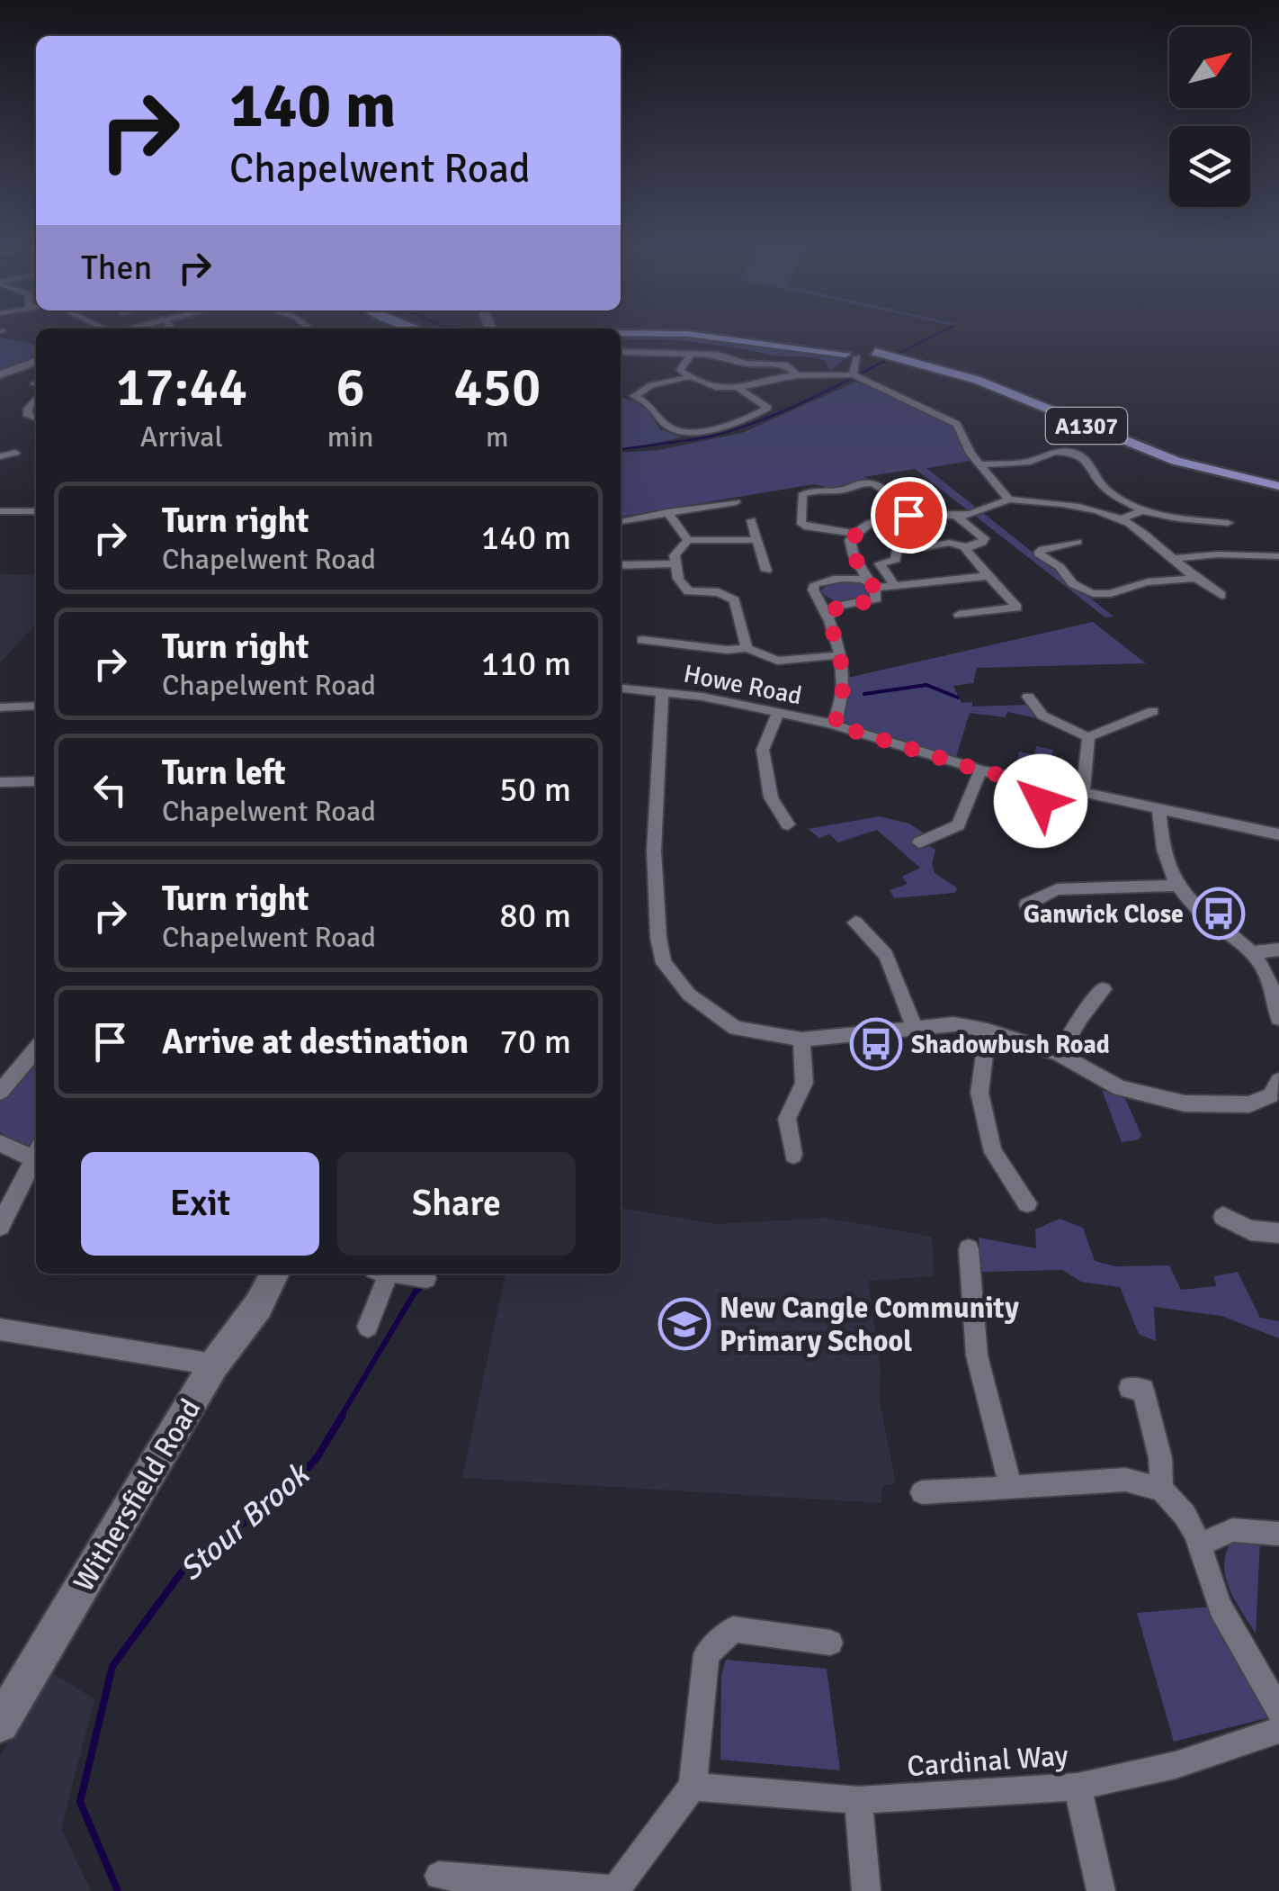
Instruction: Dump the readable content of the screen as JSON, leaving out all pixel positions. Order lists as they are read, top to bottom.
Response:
{
  "streets": {
    "main road": ["A1307"],
    "street": ["Howe Road", "Withersfield Road", "Cardinal Way"]
  },
  "water": ["Stour Brook"],
  "places": {
    "bus stop": ["Ganwick Close", "Shadowbush Road"],
    "school or university": ["New Cangle Community Primary School"]
  },
  "north": "top right",
  "page": {
    "turn": ["140 m", "Chapelwent Road"],
    "then": "Then",
    "eta": [
      "17:44",
      "Arrival",
      "6",
      "min",
      "450",
      "m"
    ],
    "list": [
      {
        "name": "Turn right",
        "note": "Chapelwent Road",
        "value": "140 m"
      },
      {
        "name": "Turn right",
        "note": "Chapelwent Road",
        "value": "110 m"
      },
      {
        "name": "Turn left",
        "note": "Chapelwent Road",
        "value": "50 m"
      },
      {
        "name": "Turn right",
        "note": "Chapelwent Road",
        "value": "80 m"
      },
      {
        "name": "Arrive at destination",
        "value": "70 m"
      }
    ],
    "buttons": ["Exit", "Share"]
  }
}
